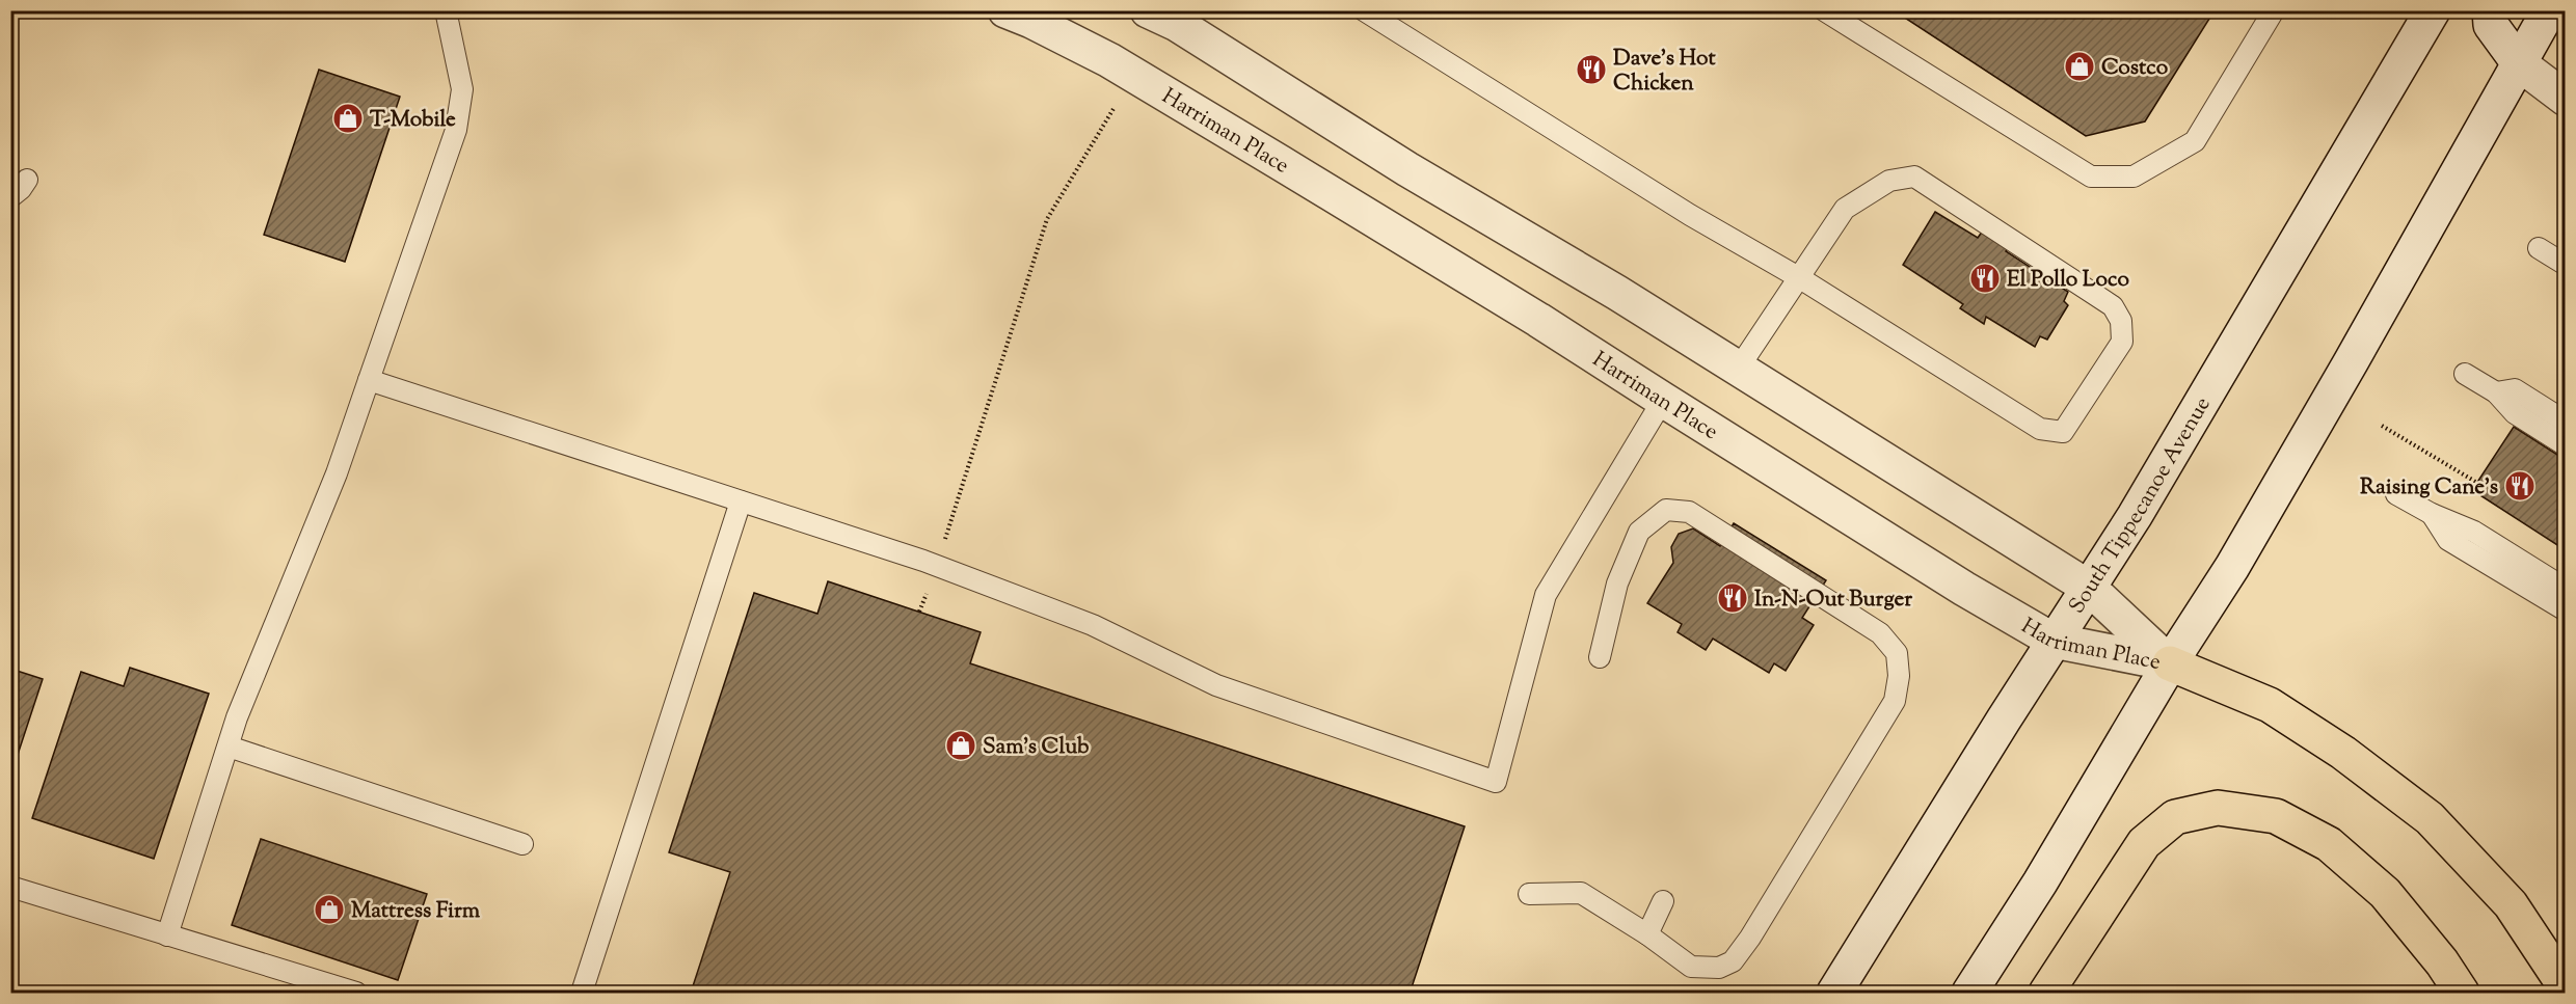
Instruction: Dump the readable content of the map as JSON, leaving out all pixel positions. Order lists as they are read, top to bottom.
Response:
{
  "streets": {
    "street": ["Harriman Place", "South Tippecanoe Avenue"]
  },
  "crossings": [
    ["Harriman Place", "South Tippecanoe Avenue"]
  ],
  "places": {
    "shop": [
      "Costco",
      "T-Mobile",
      "Sam's Club",
      "Mattress Firm"
    ],
    "restaurant": [
      "Dave's Hot Chicken",
      "El Pollo Loco",
      "Raising Cane's",
      "In-N-Out Burger"
    ]
  }
}
